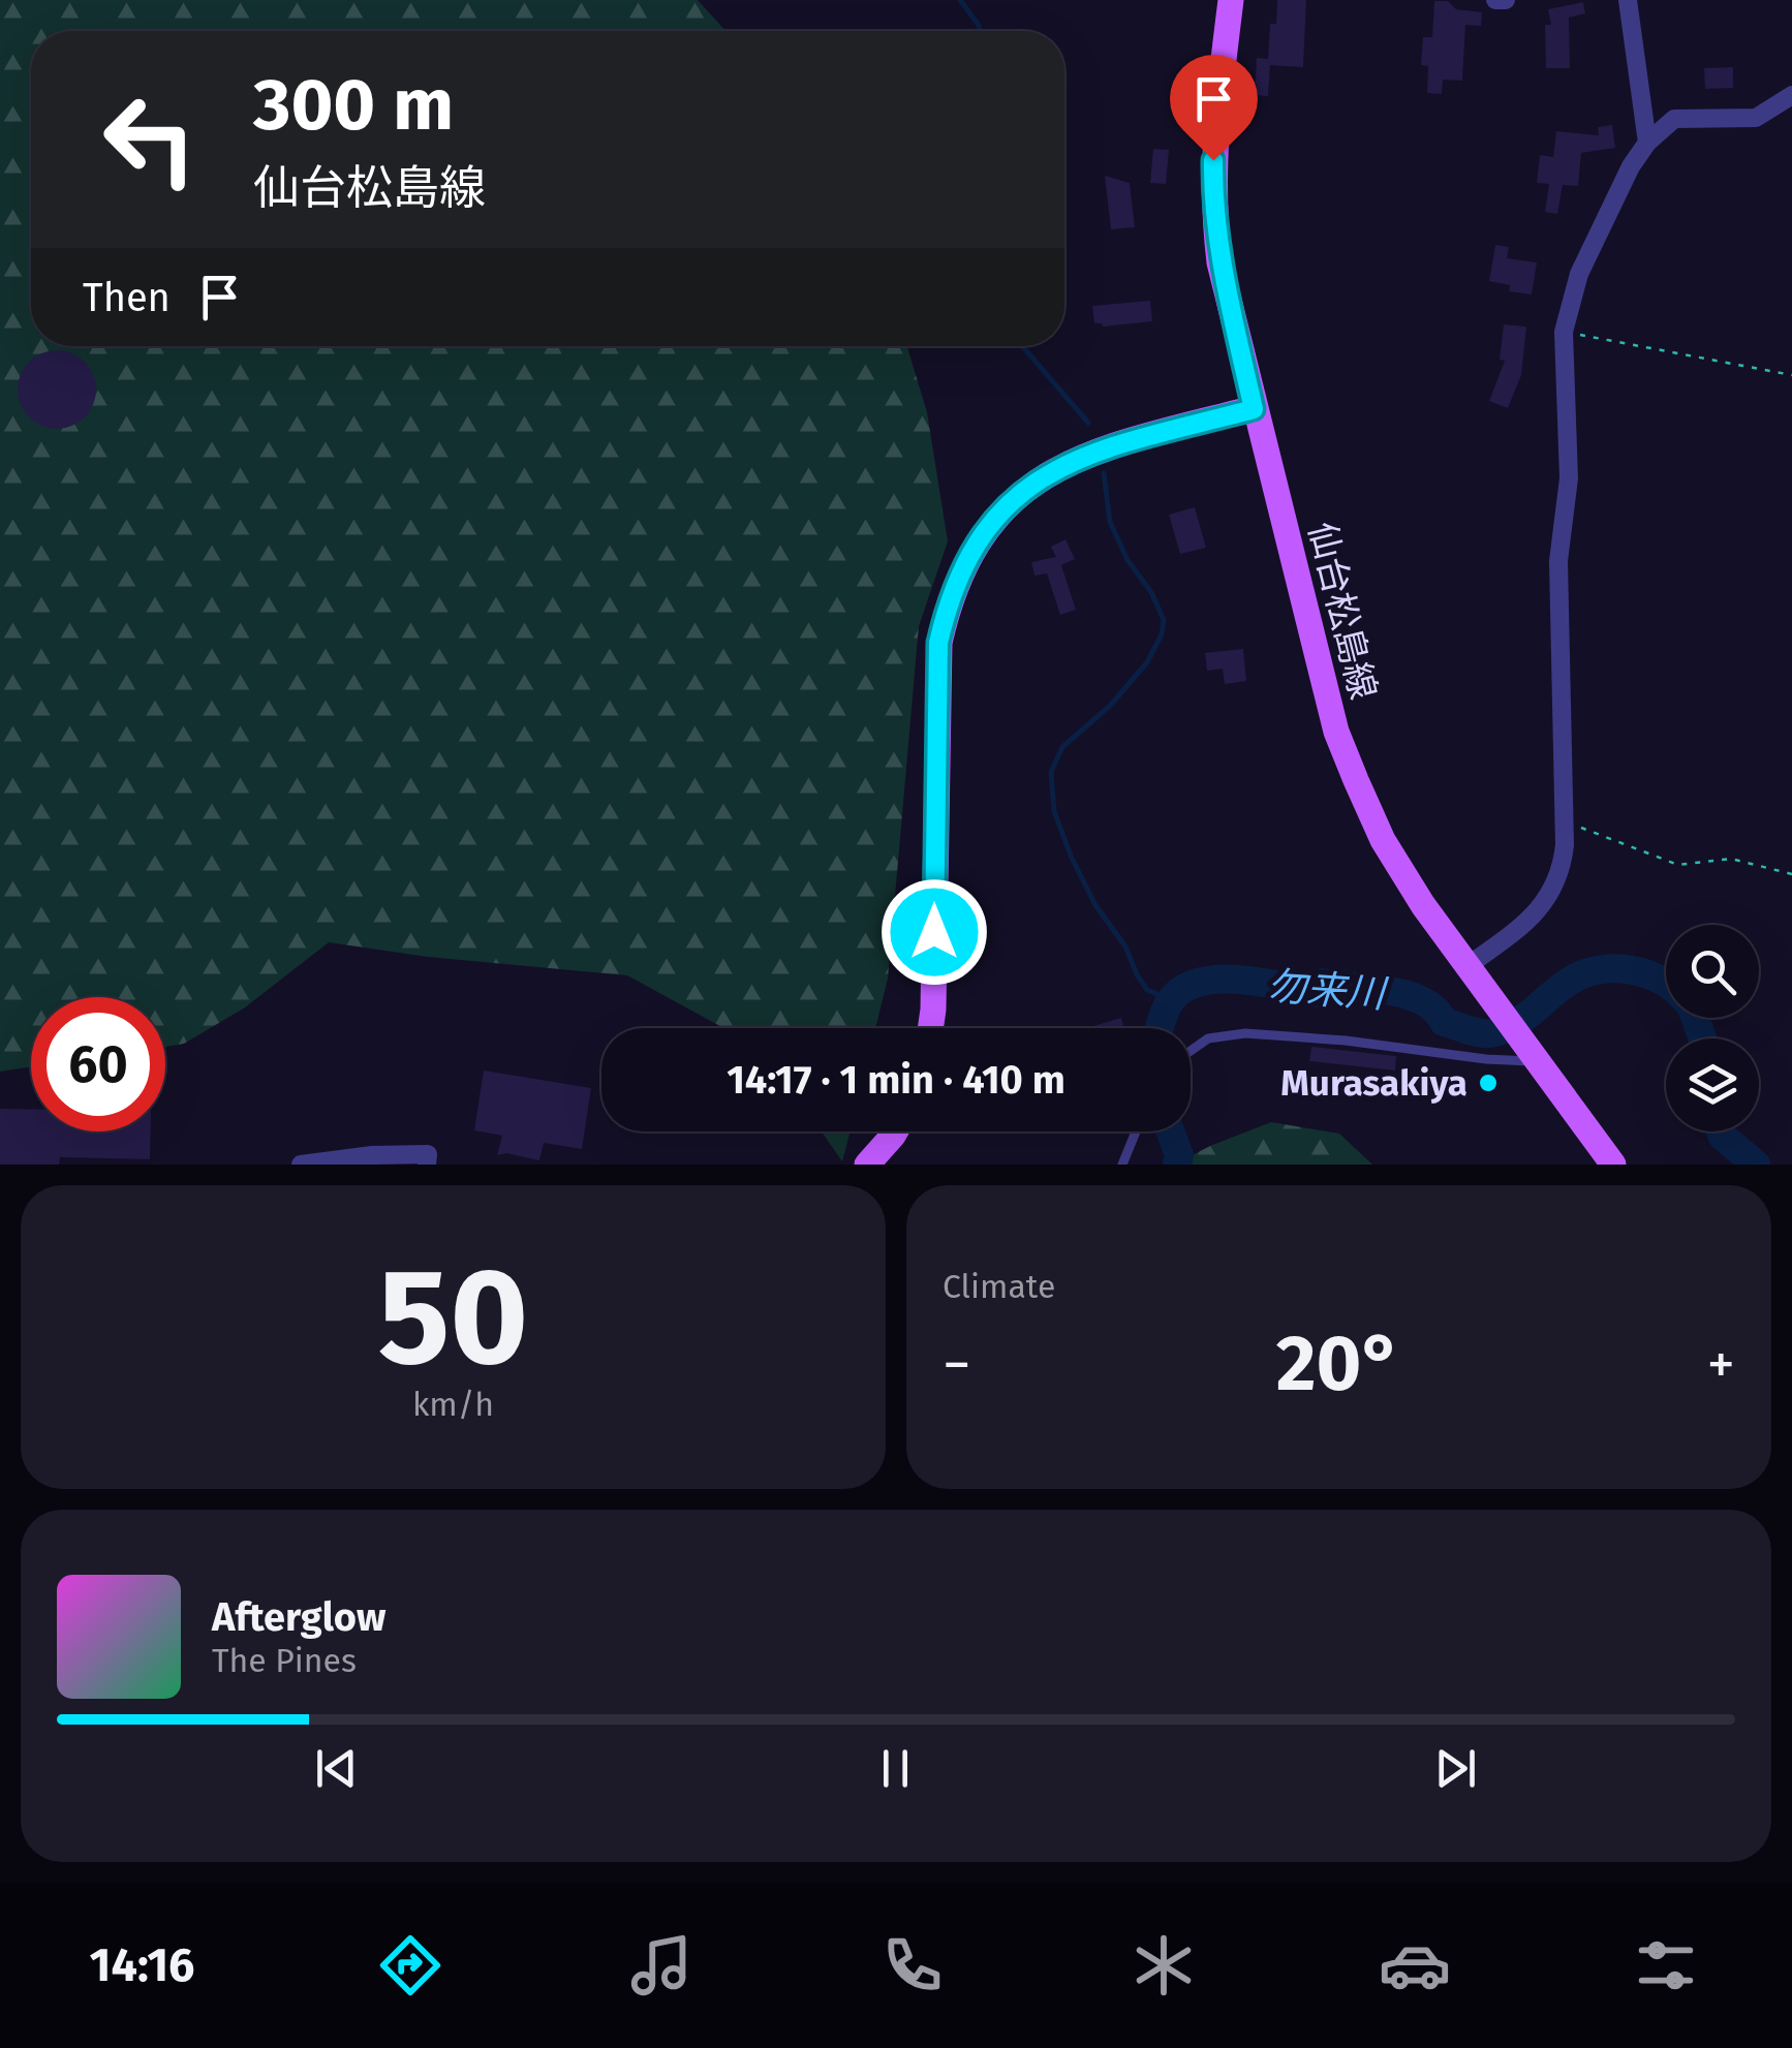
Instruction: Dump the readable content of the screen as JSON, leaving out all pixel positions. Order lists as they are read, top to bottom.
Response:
{
  "streets": {
    "main road": ["仙台松島線"]
  },
  "water": ["勿来川"],
  "places": ["Murasakiya"],
  "page": {
    "turn": ["300 m", "仙台松島線"],
    "then": "Then",
    "limit": "60",
    "trip": "14:17 · 1 min · 410 m",
    "tile": [
      ["50", "km/h"],
      "Climate"
    ],
    "heat": ["−", "20°", "+"],
    "song": ["Afterglow", "The Pines"],
    "tabs": "14:16"
  }
}
